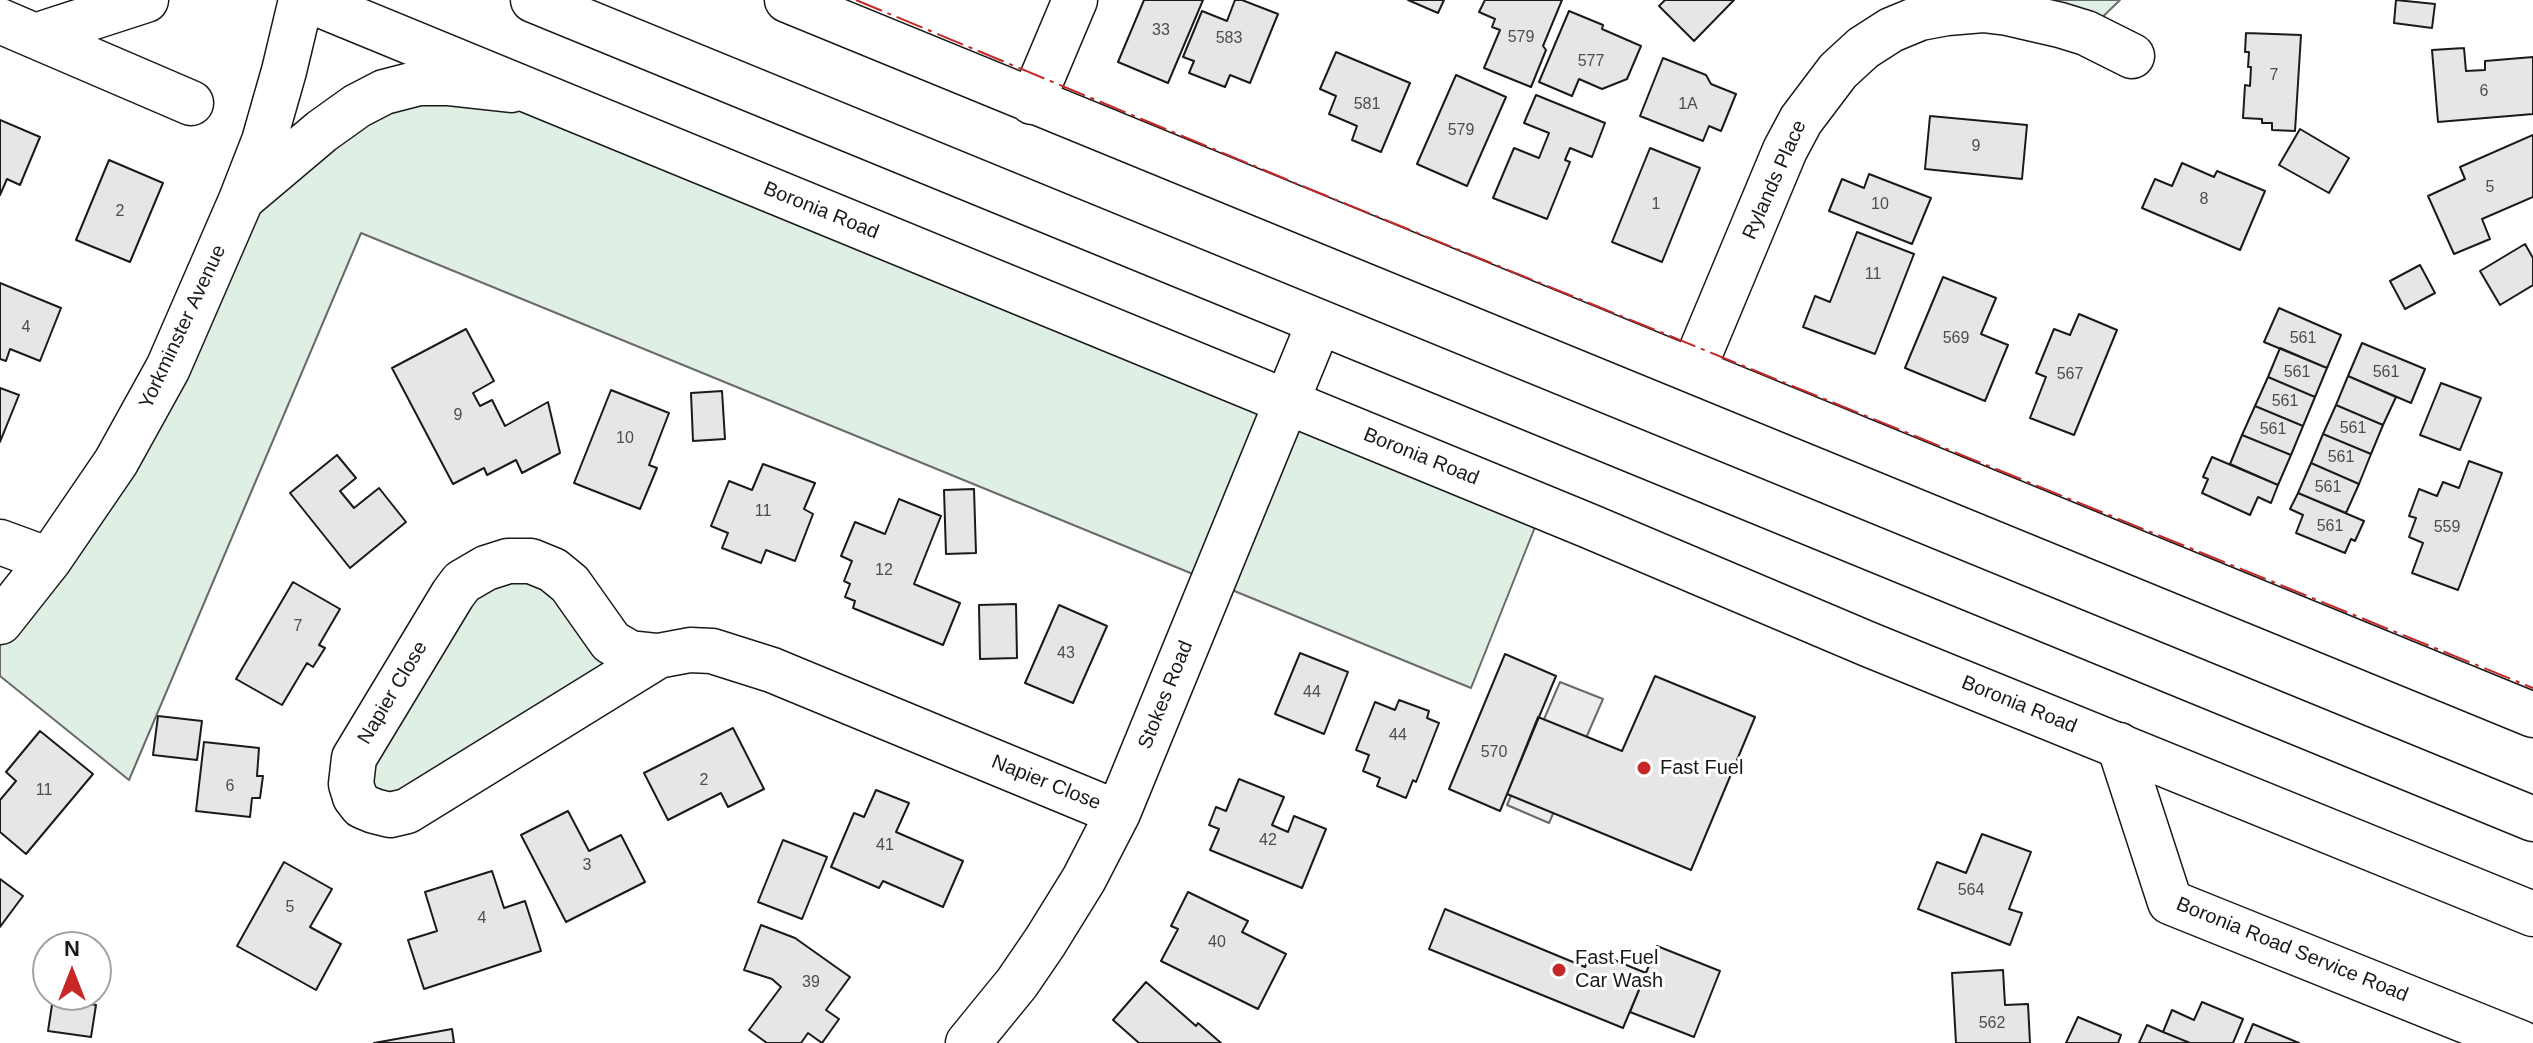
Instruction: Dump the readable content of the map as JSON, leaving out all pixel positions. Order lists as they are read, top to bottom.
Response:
{
  "streets": {
    "street": [
      "Rylands Place",
      "Boronia Road",
      "Yorkminster Avenue",
      "Napier Close",
      "Stokes Road",
      "Boronia Road Service Road"
    ]
  },
  "crossings": [
    ["Boronia Road", "Stokes Road"],
    ["Boronia Road", "Boronia Road Service Road"],
    ["Napier Close", "Stokes Road"]
  ],
  "places": ["Fast Fuel", "Fast Fuel Car Wash"],
  "house_numbers": [
    "33",
    "579",
    "583",
    "577",
    "7",
    "6",
    "581",
    "1A",
    "579",
    "9",
    "5",
    "8",
    "1",
    "10",
    "2",
    "11",
    "4",
    "569",
    "561",
    "561",
    "561",
    "567",
    "561",
    "9",
    "561",
    "561",
    "10",
    "561",
    "561",
    "11",
    "561",
    "559",
    "12",
    "7",
    "43",
    "44",
    "44",
    "570",
    "2",
    "6",
    "11",
    "42",
    "41",
    "3",
    "564",
    "5",
    "4",
    "40",
    "39",
    "562"
  ],
  "north": "top"
}
